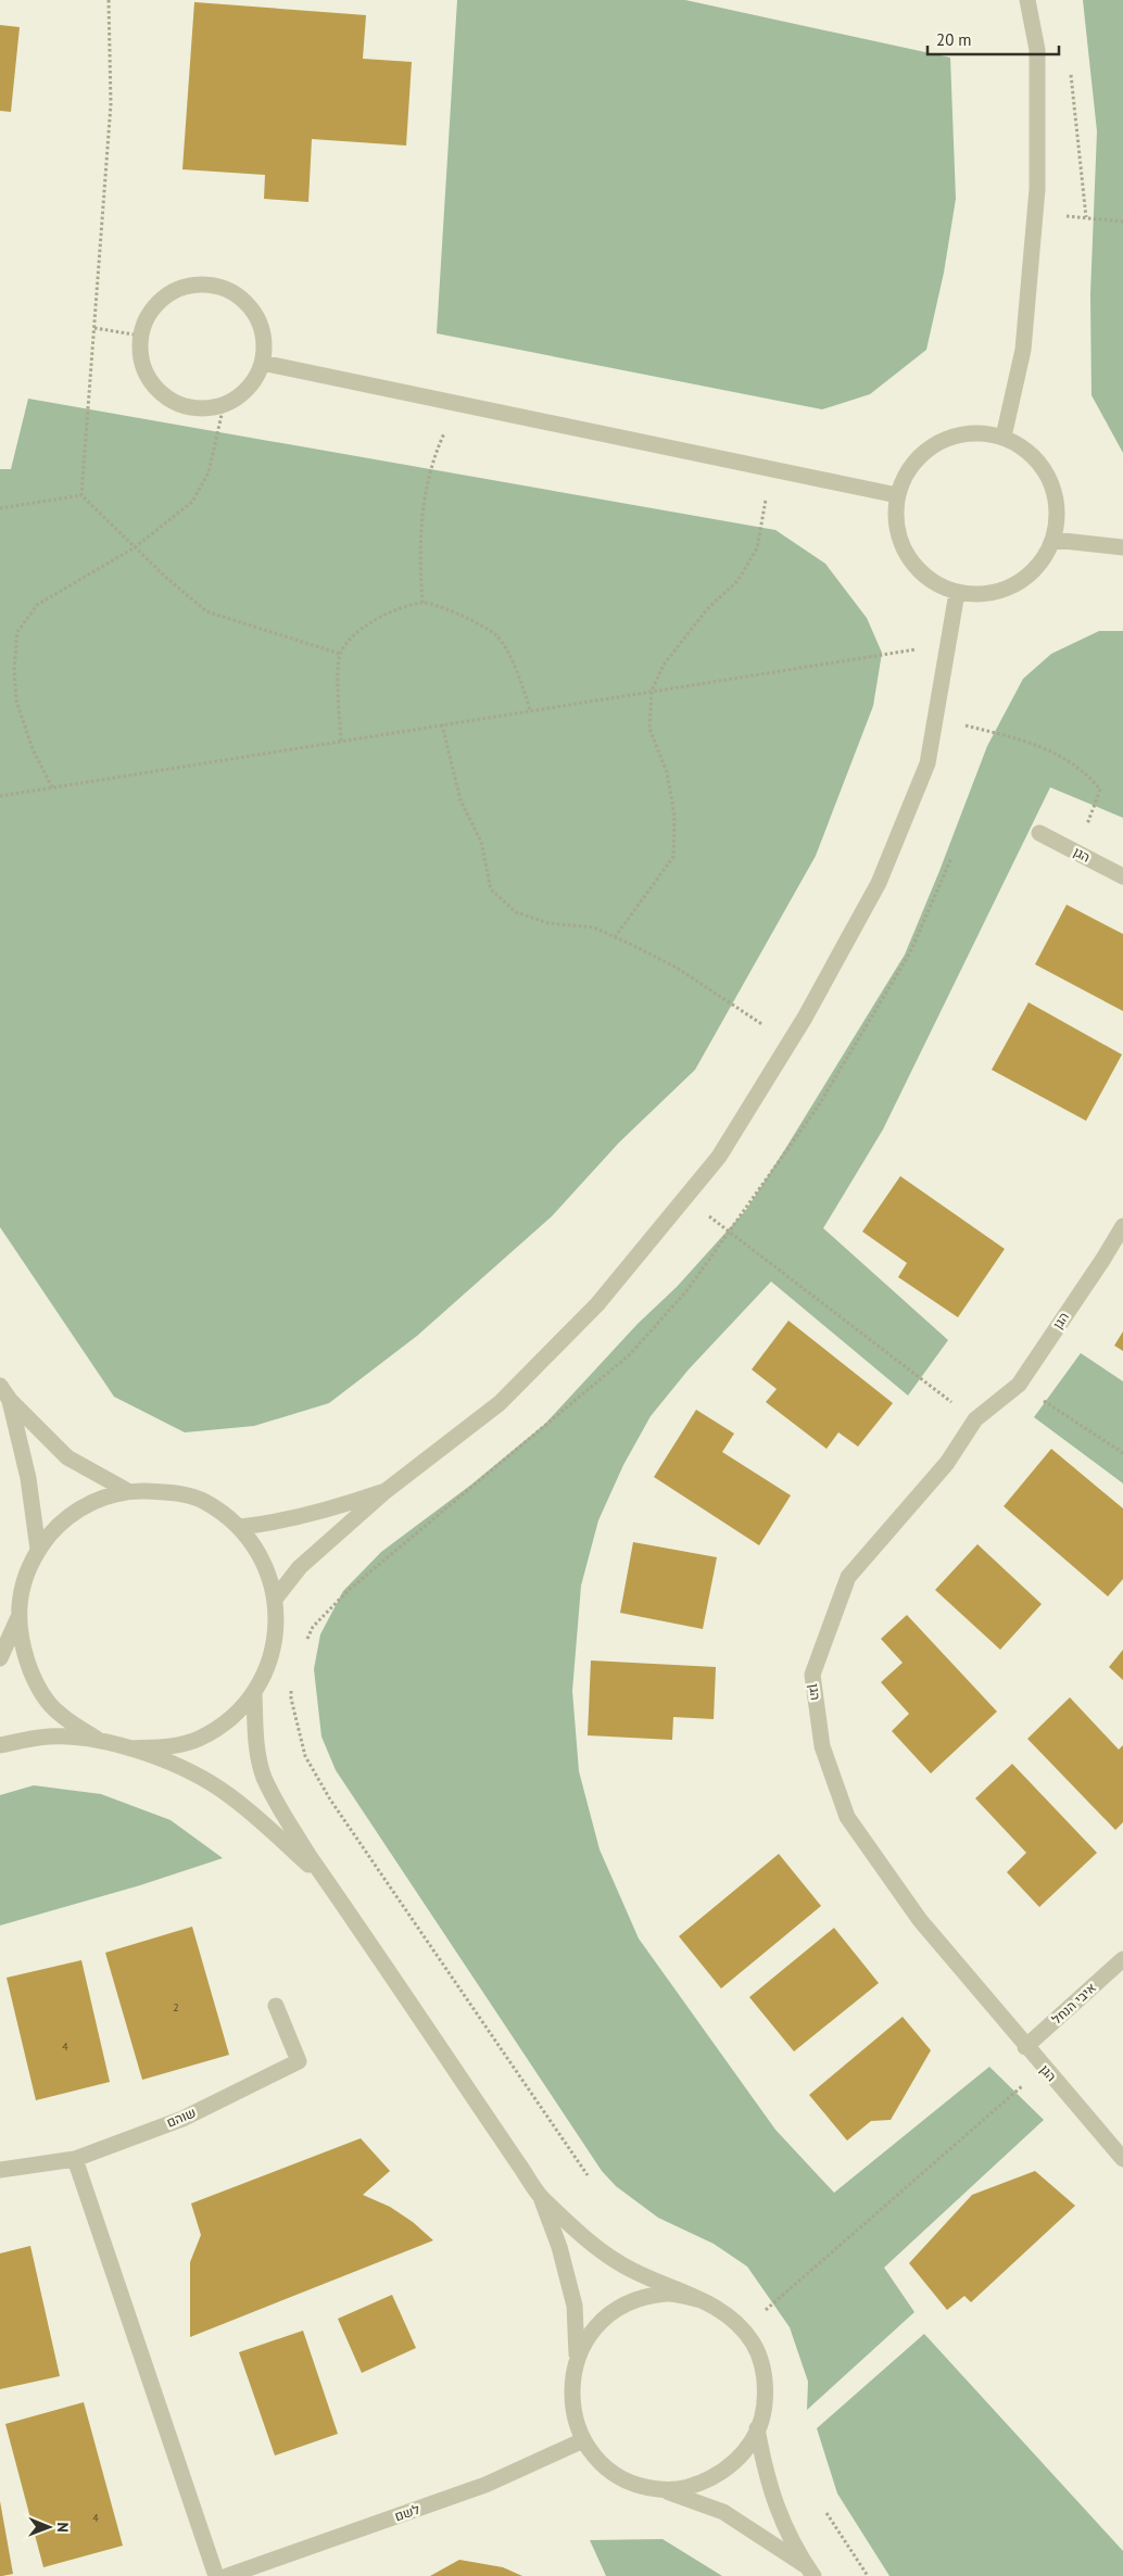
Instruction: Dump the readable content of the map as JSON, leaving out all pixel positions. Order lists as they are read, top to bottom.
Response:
{
  "streets": {
    "street": [
      "הגן",
      "איבי הנחל",
      "שוהם",
      "לשם"
    ]
  },
  "crossings": [
    ["הגן", "איבי הנחל"]
  ],
  "house_numbers": ["2", "4", "4"],
  "scale_bar": "20 m",
  "north": "right"
}
